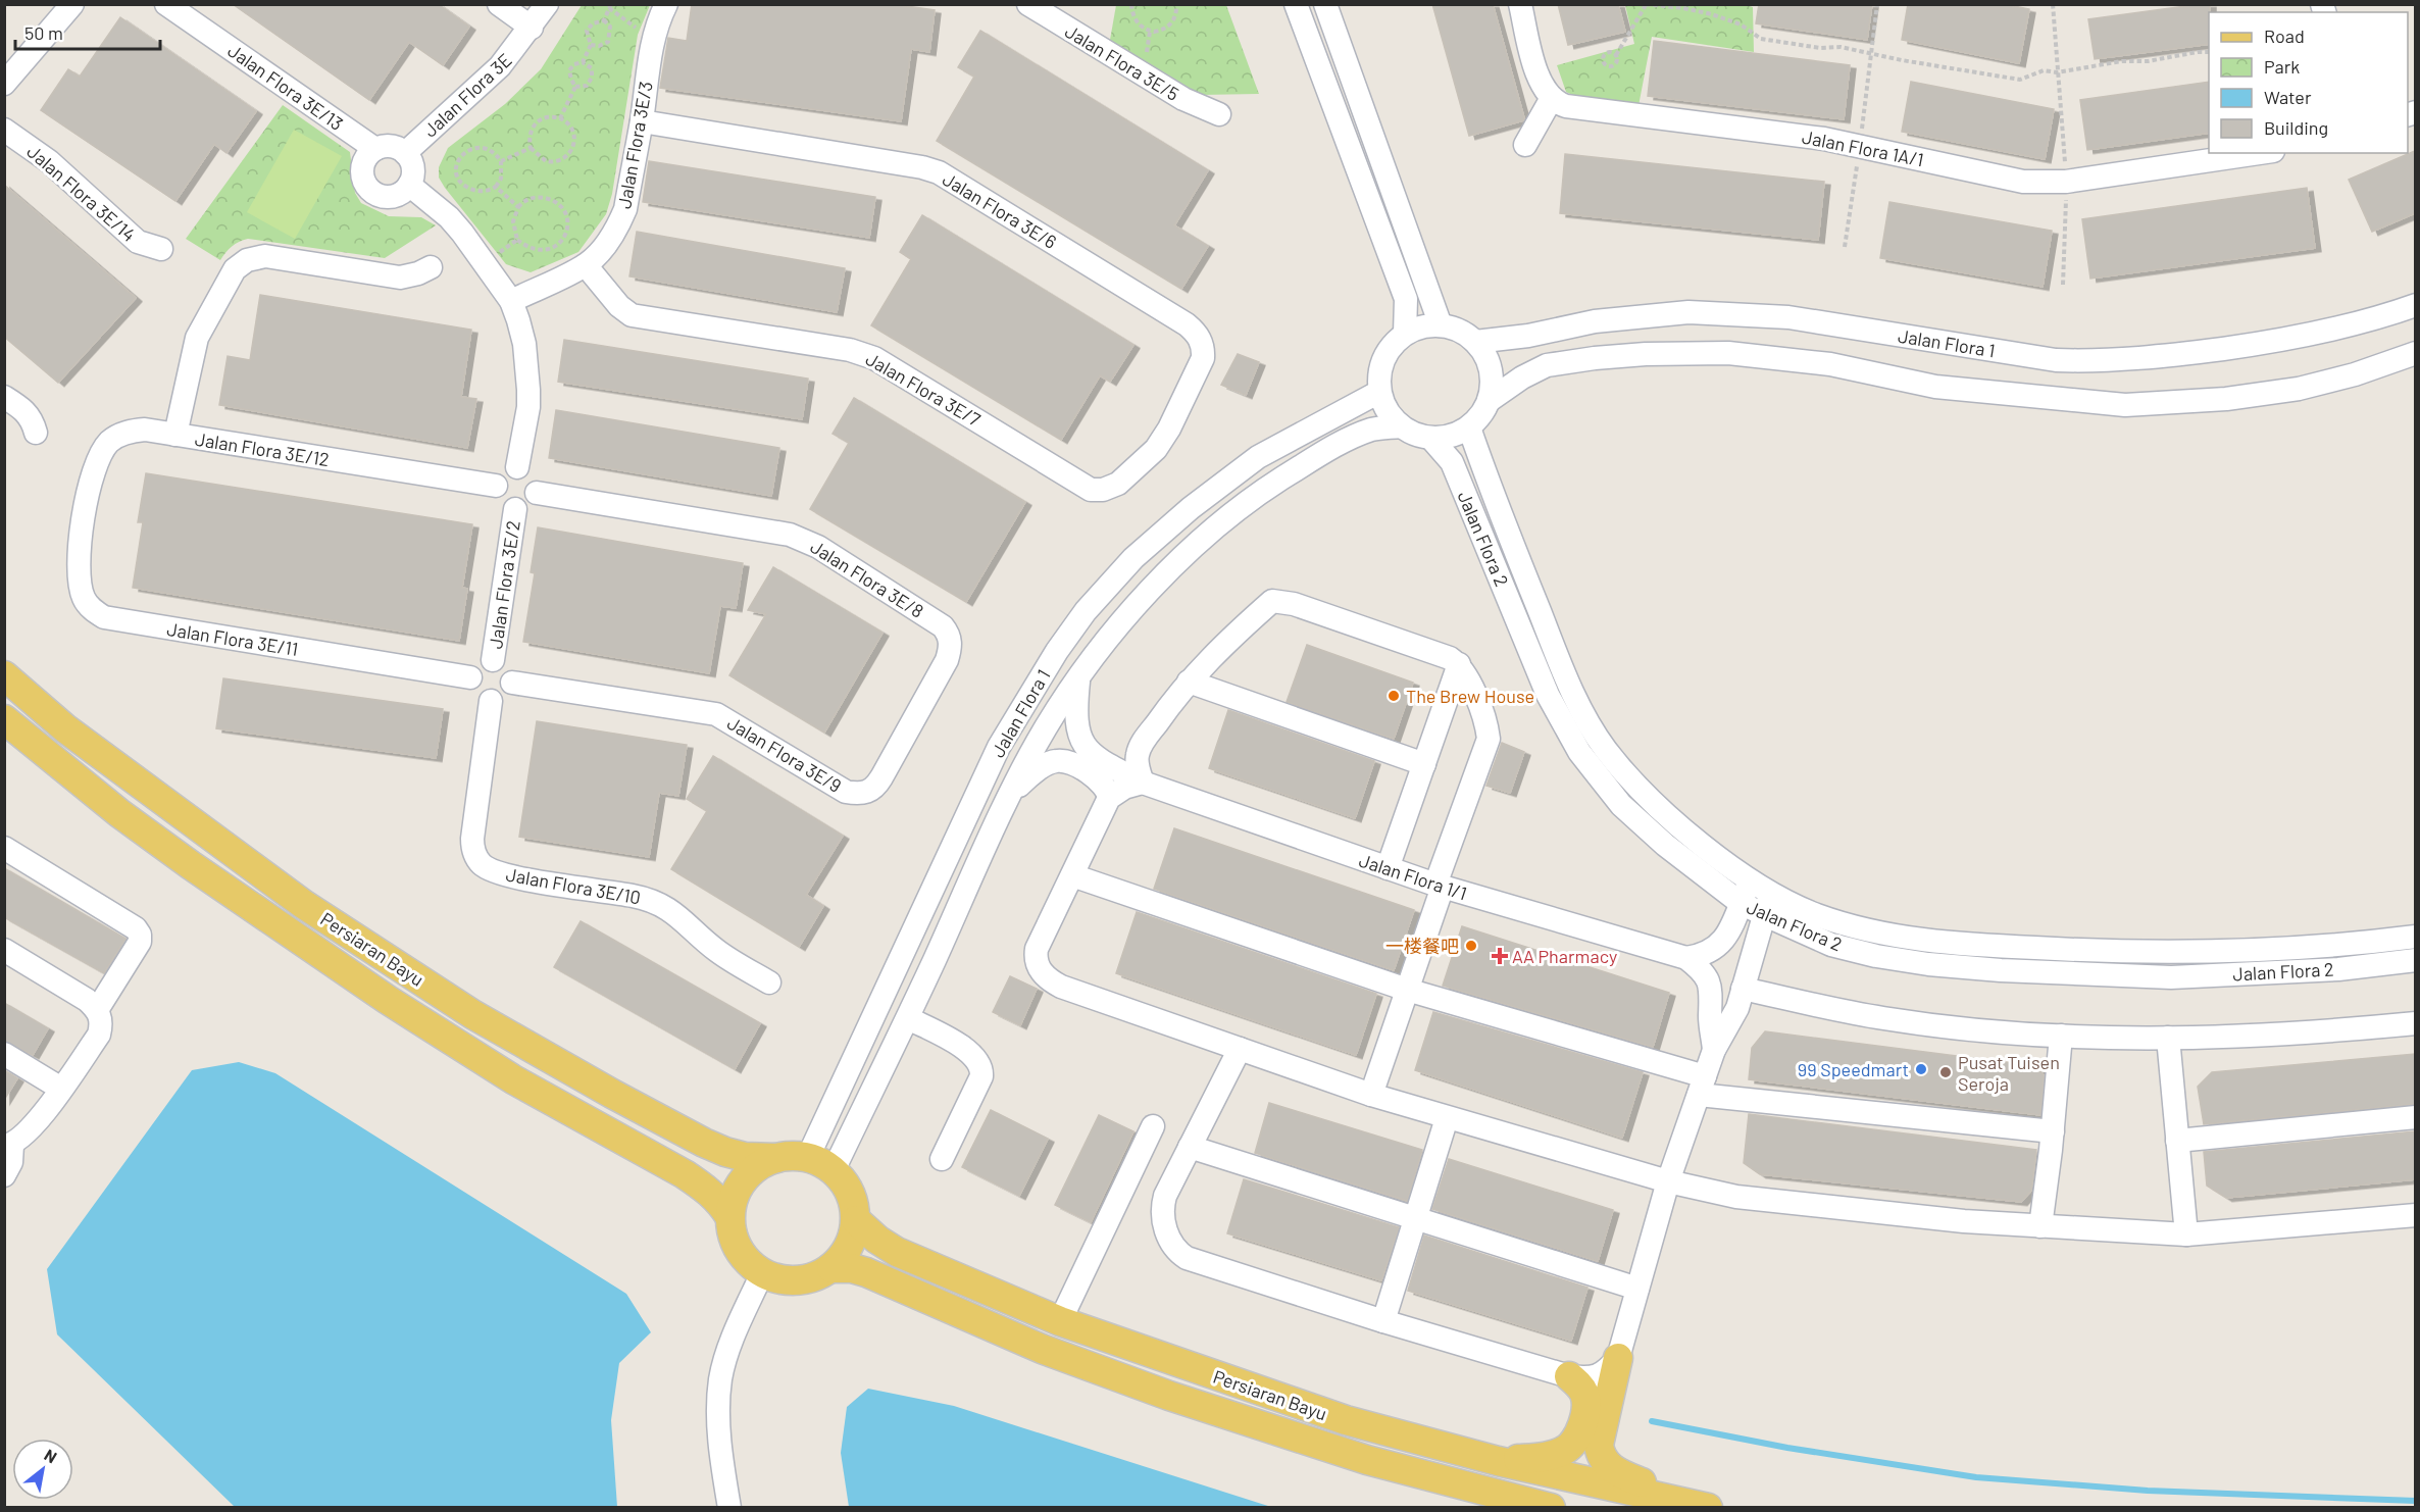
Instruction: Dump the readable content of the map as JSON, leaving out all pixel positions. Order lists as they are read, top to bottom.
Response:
{
  "streets": {
    "main road": ["Persiaran Bayu"],
    "street": [
      "Jalan Flora 3E/5",
      "Jalan Flora 3E/13",
      "Jalan Flora 3E",
      "Jalan Flora 3E/3",
      "Jalan Flora 1A/1",
      "Jalan Flora 3E/14",
      "Jalan Flora 3E/6",
      "Jalan Flora 1",
      "Jalan Flora 3E/7",
      "Jalan Flora 3E/12",
      "Jalan Flora 2",
      "Jalan Flora 3E/8",
      "Jalan Flora 3E/2",
      "Jalan Flora 3E/11",
      "Jalan Flora 3E/9",
      "Jalan Flora 1/1",
      "Jalan Flora 3E/10"
    ]
  },
  "crossings": [
    ["Jalan Flora 3E/13", "Jalan Flora 3E"],
    ["Jalan Flora 3E/3", "Jalan Flora 3E/6"],
    ["Jalan Flora 3E/3", "Jalan Flora 3E/7"],
    ["Jalan Flora 3E/6", "Jalan Flora 3E/7"],
    ["Jalan Flora 1", "Jalan Flora 2"],
    ["Jalan Flora 1", "Jalan Flora 1/1"],
    ["Jalan Flora 1", "Persiaran Bayu"],
    ["Jalan Flora 3E/12", "Jalan Flora 3E/8"],
    ["Jalan Flora 3E/12", "Jalan Flora 3E/2"],
    ["Jalan Flora 3E/12", "Jalan Flora 3E/11"],
    ["Jalan Flora 3E/8", "Jalan Flora 3E/2"],
    ["Jalan Flora 3E/8", "Jalan Flora 3E/9"],
    ["Jalan Flora 3E/2", "Jalan Flora 3E/11"],
    ["Jalan Flora 3E/2", "Jalan Flora 3E/9"],
    ["Jalan Flora 3E/2", "Jalan Flora 3E/10"],
    ["Jalan Flora 3E/11", "Jalan Flora 3E/9"],
    ["Jalan Flora 3E/11", "Jalan Flora 3E/10"],
    ["Jalan Flora 3E/9", "Jalan Flora 3E/10"]
  ],
  "places": {
    "other": [
      "The Brew House",
      "一楼餐吧",
      "99 Speedmart",
      "Pusat Tuisen Seroja"
    ],
    "health": ["AA Pharmacy"]
  },
  "legend": [
    "Road",
    "Park",
    "Water",
    "Building"
  ],
  "scale_bar": "50 m",
  "north": "top right"
}
